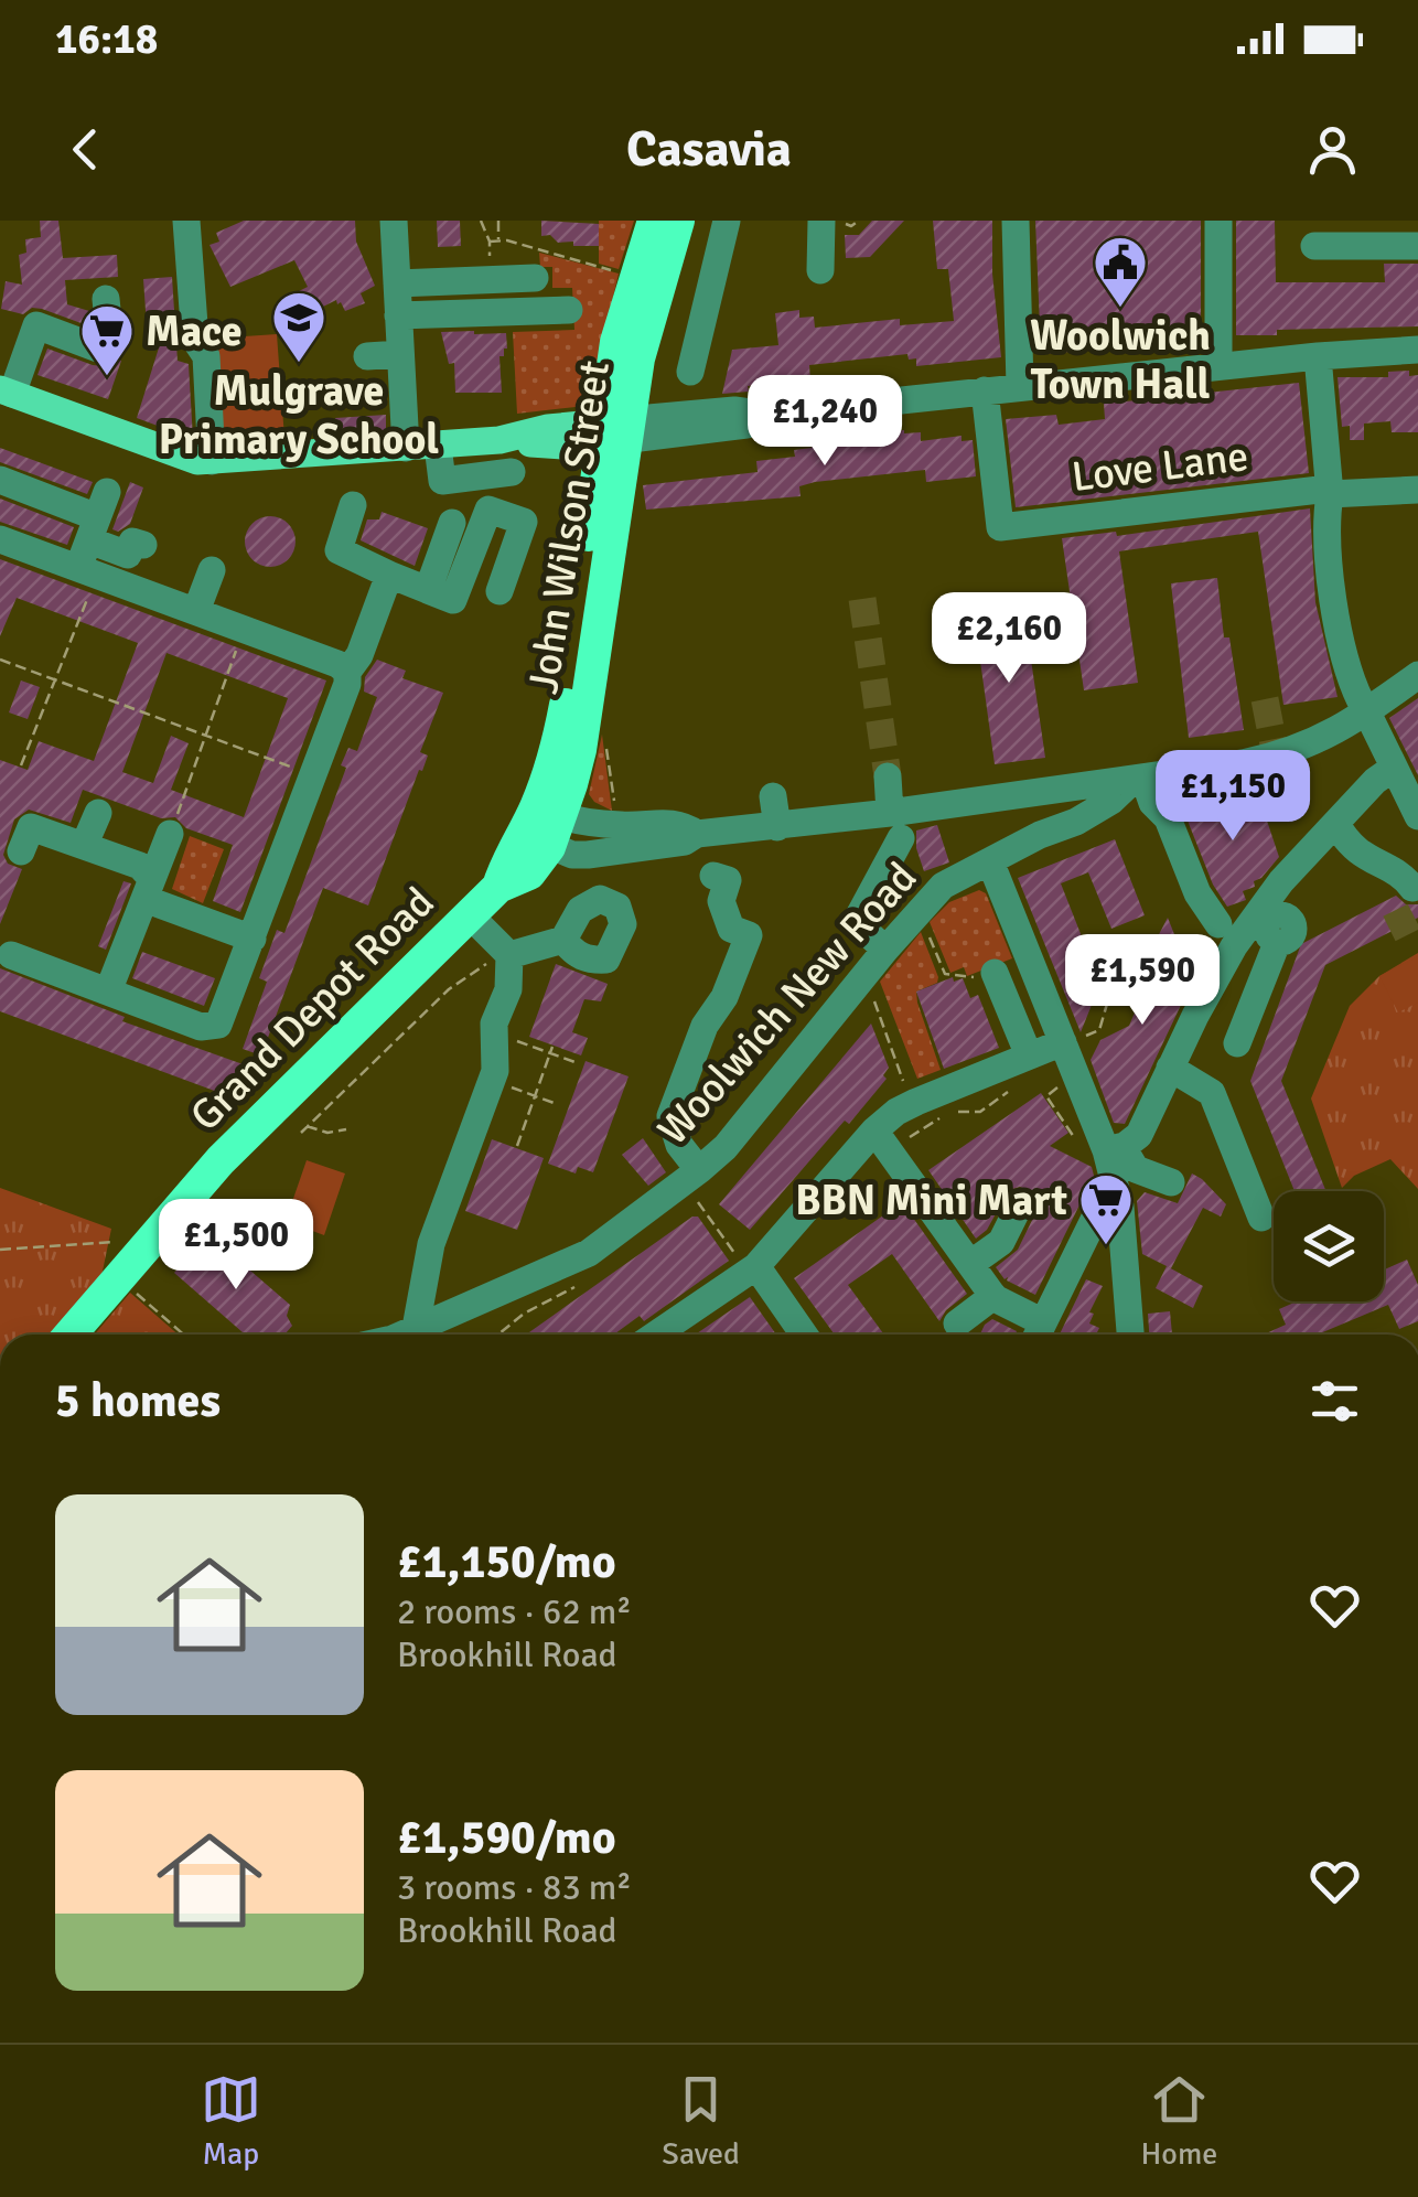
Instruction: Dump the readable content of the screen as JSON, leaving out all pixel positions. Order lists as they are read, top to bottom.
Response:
{
  "streets": {
    "highway": ["John Wilson Street", "Grand Depot Road"],
    "street": ["Love Lane", "Woolwich New Road"]
  },
  "crossings": [
    ["John Wilson Street", "Grand Depot Road"]
  ],
  "places": {
    "public building": ["Woolwich Town Hall"],
    "school or university": ["Mulgrave Primary School"],
    "supermarket": ["Mace", "BBN Mini Mart"]
  },
  "page": {
    "status": "16:18",
    "header": "Casavia",
    "price": [
      "£1,240",
      "£2,160",
      "£1,150",
      "£1,590",
      "£1,500"
    ],
    "heading": "5 homes",
    "list": [
      {
        "name": "£1,150/mo",
        "note": "2 rooms · 62 m² · Brookhill Road"
      },
      {
        "name": "£1,590/mo",
        "note": "3 rooms · 83 m² · Brookhill Road"
      }
    ],
    "tabs": ["Map", "Saved", "Home"]
  }
}
